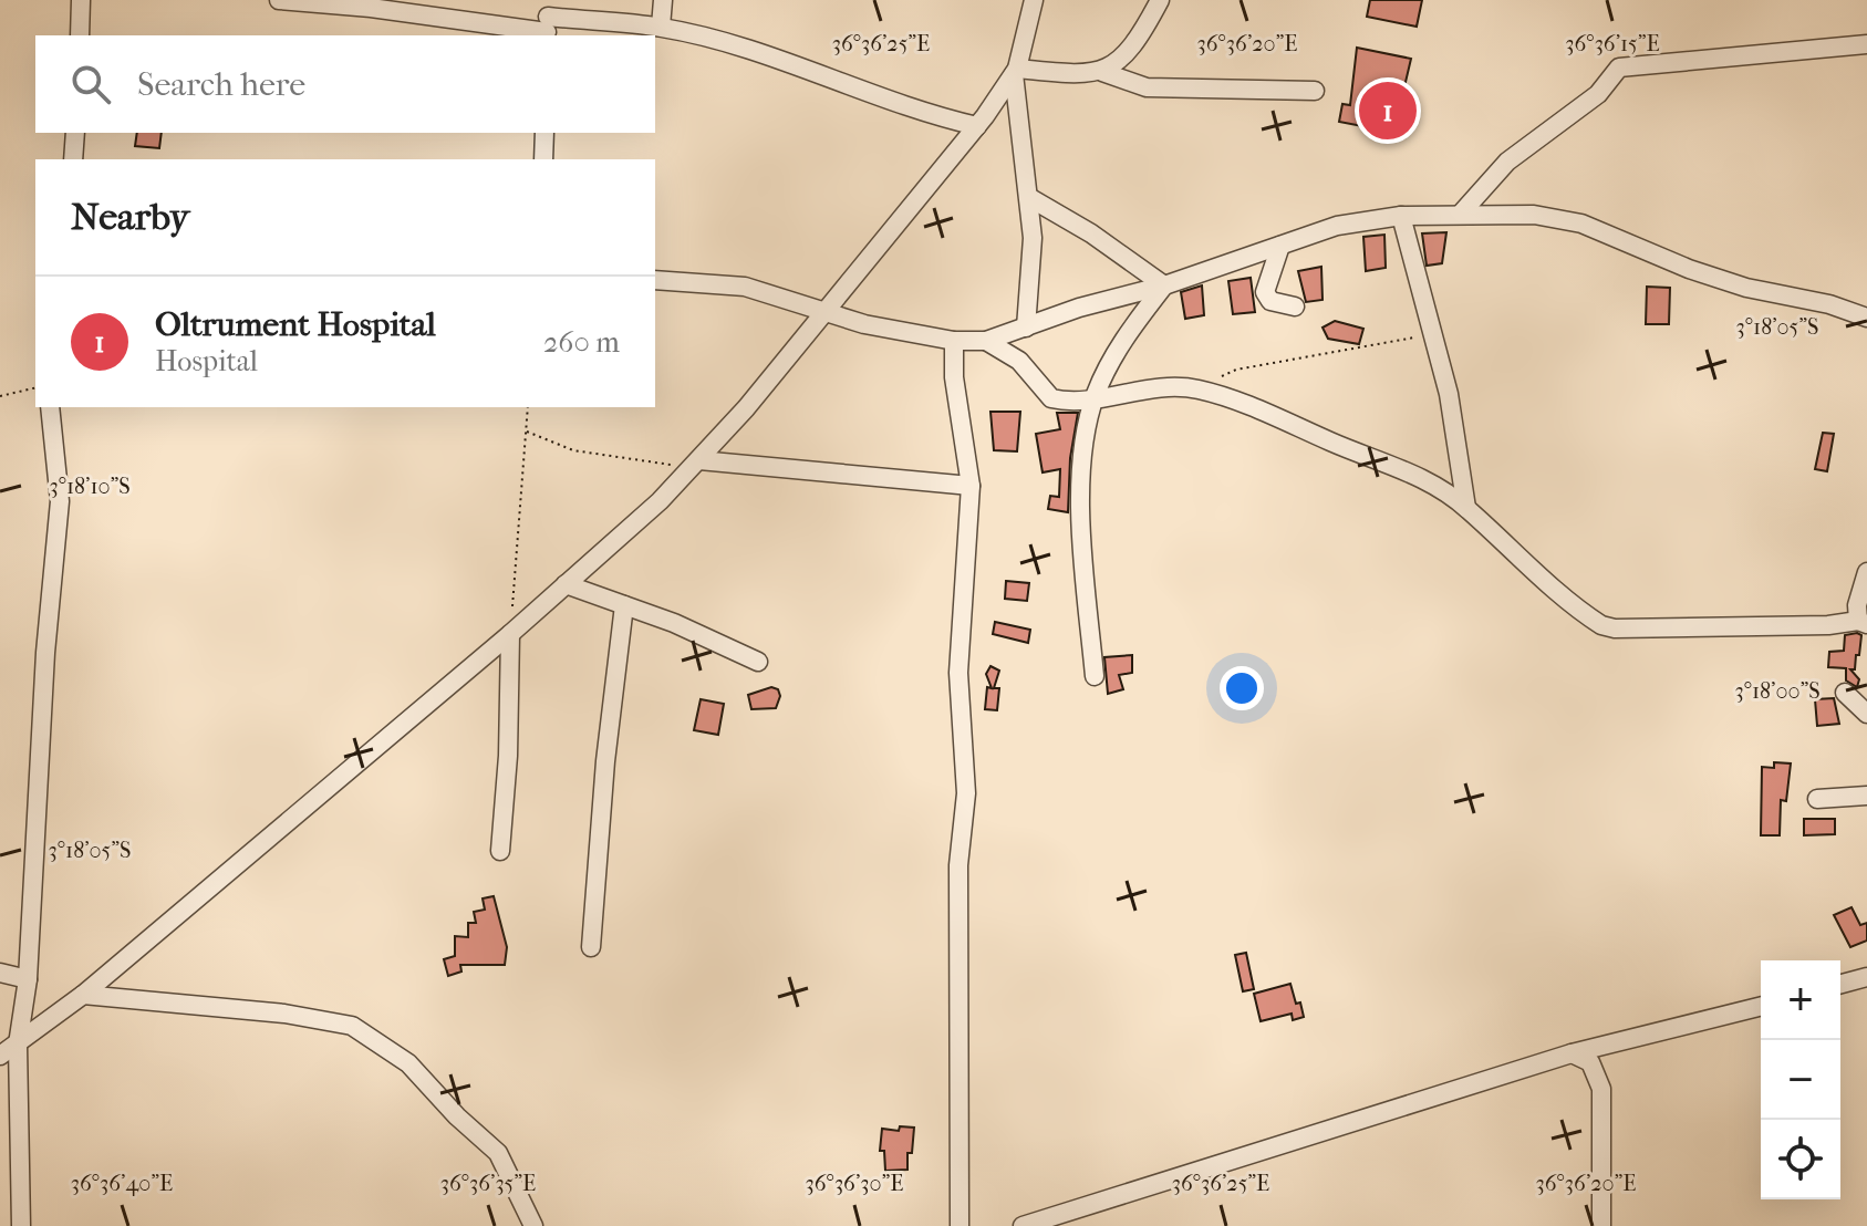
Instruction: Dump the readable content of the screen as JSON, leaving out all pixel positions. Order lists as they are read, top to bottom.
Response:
{
  "page": {
    "search": "Search here",
    "pins": "1",
    "heading": "Nearby",
    "list": [
      {
        "mark": "1",
        "name": "Oltrument Hospital",
        "note": "Hospital",
        "value": "260 m"
      }
    ],
    "map_buttons": ["+", "−"]
  },
  "coordinates": [
    "36°36'25\"E",
    "36°36'20\"E",
    "36°36'15\"E",
    "3°18'05\"S",
    "3°18'10\"S",
    "3°18'00\"S",
    "36°36'40\"E",
    "36°36'35\"E",
    "36°36'30\"E"
  ]
}
